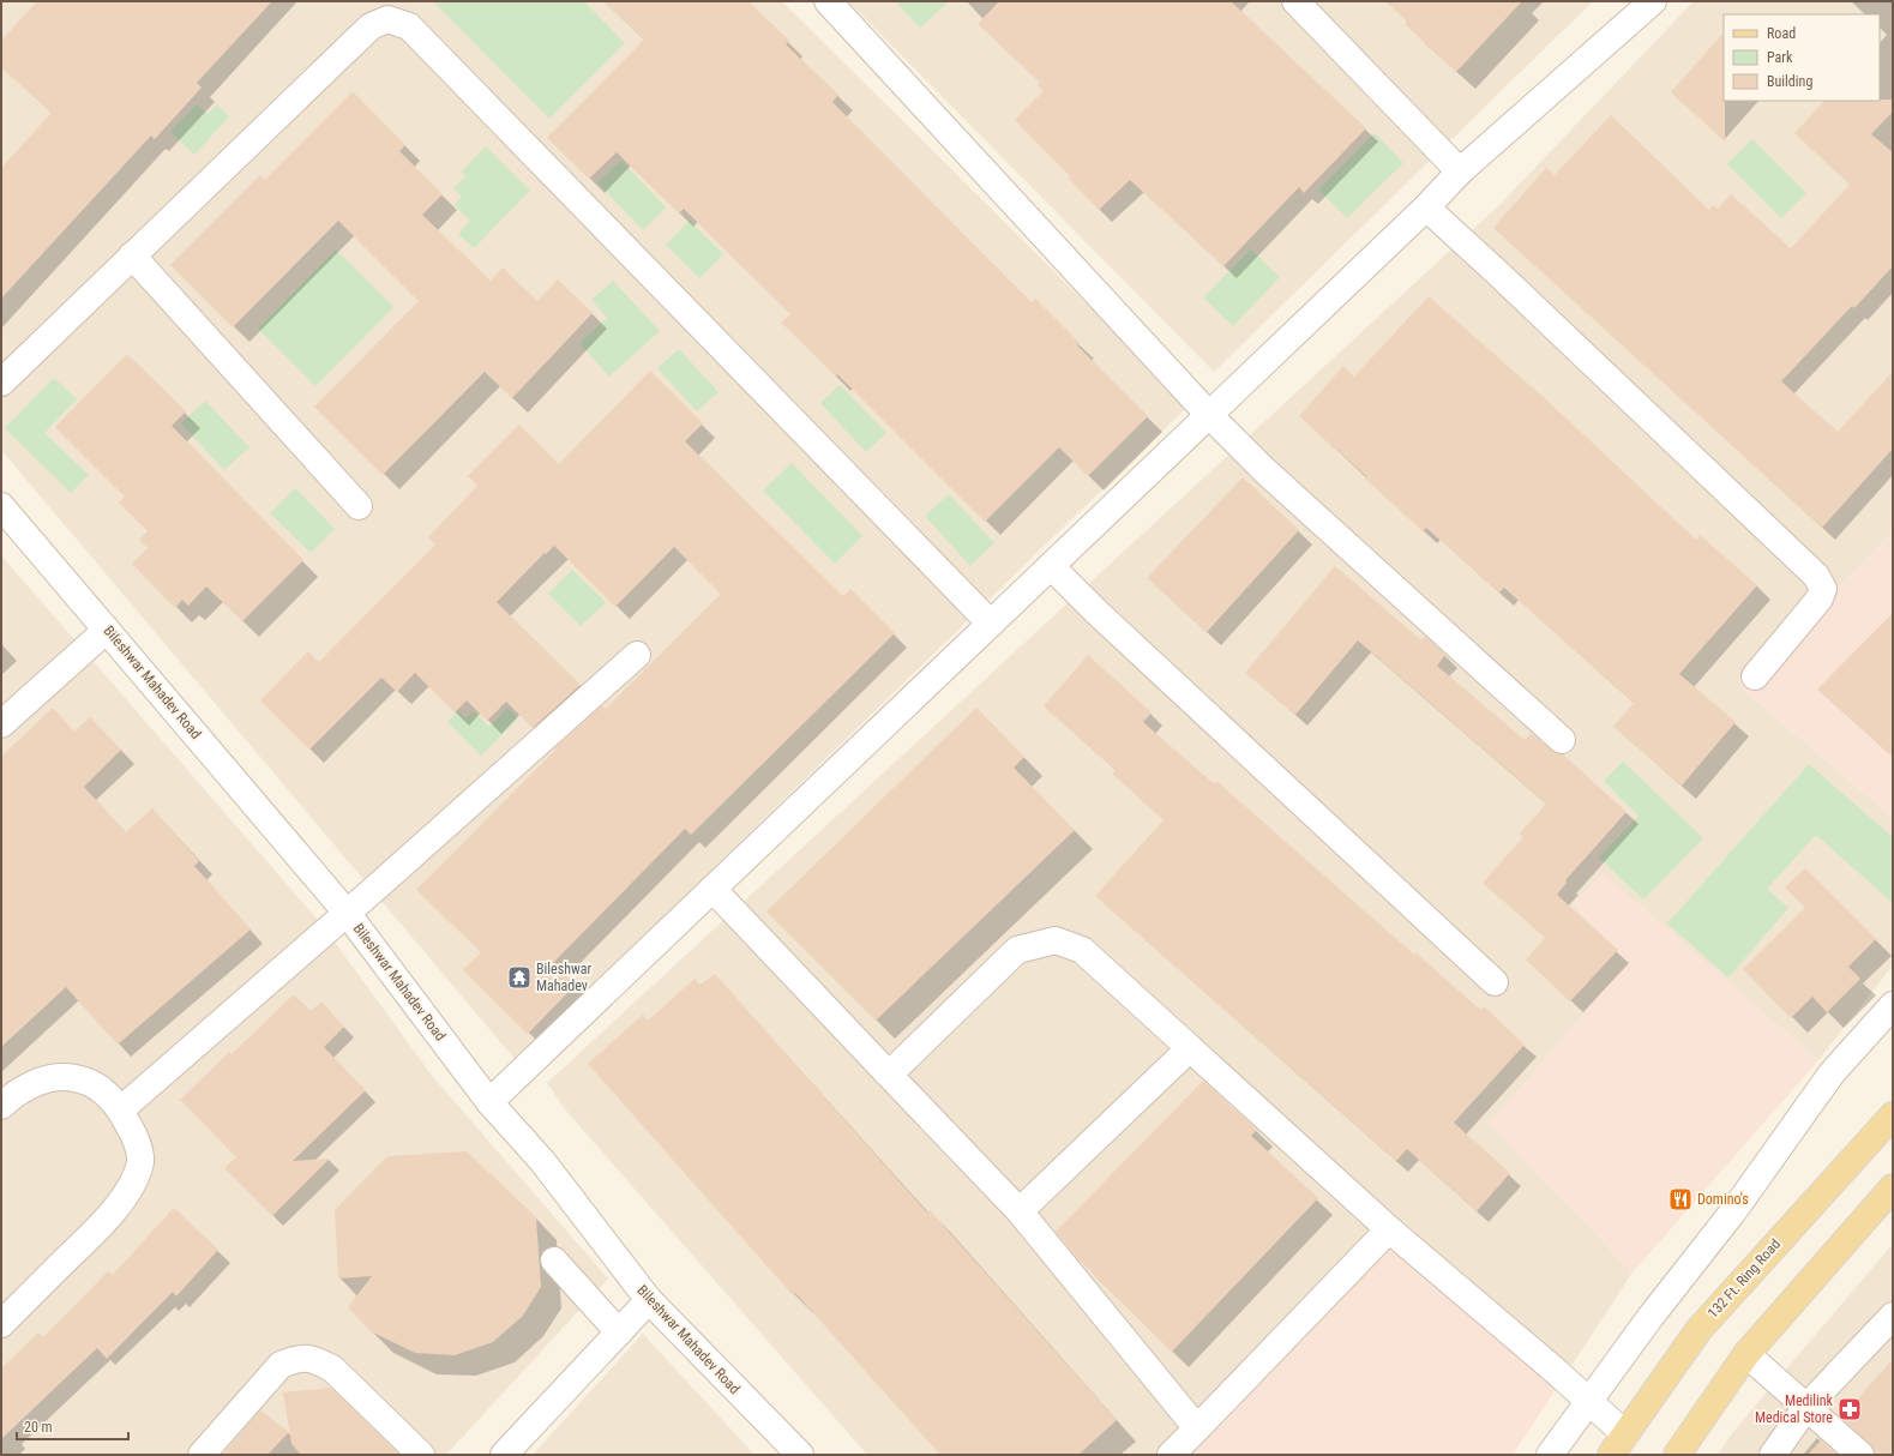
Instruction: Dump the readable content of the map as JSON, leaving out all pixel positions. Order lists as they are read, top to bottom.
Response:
{
  "streets": {
    "main road": ["132 Ft. Ring Road"],
    "street": ["Bileshwar Mahadev Road"]
  },
  "places": {
    "temple": ["Bileshwar Mahadev"],
    "restaurant": ["Domino's"],
    "pharmacy": ["Medilink Medical Store"]
  },
  "legend": ["Road", "Park", "Building"],
  "scale_bar": "20 m"
}
